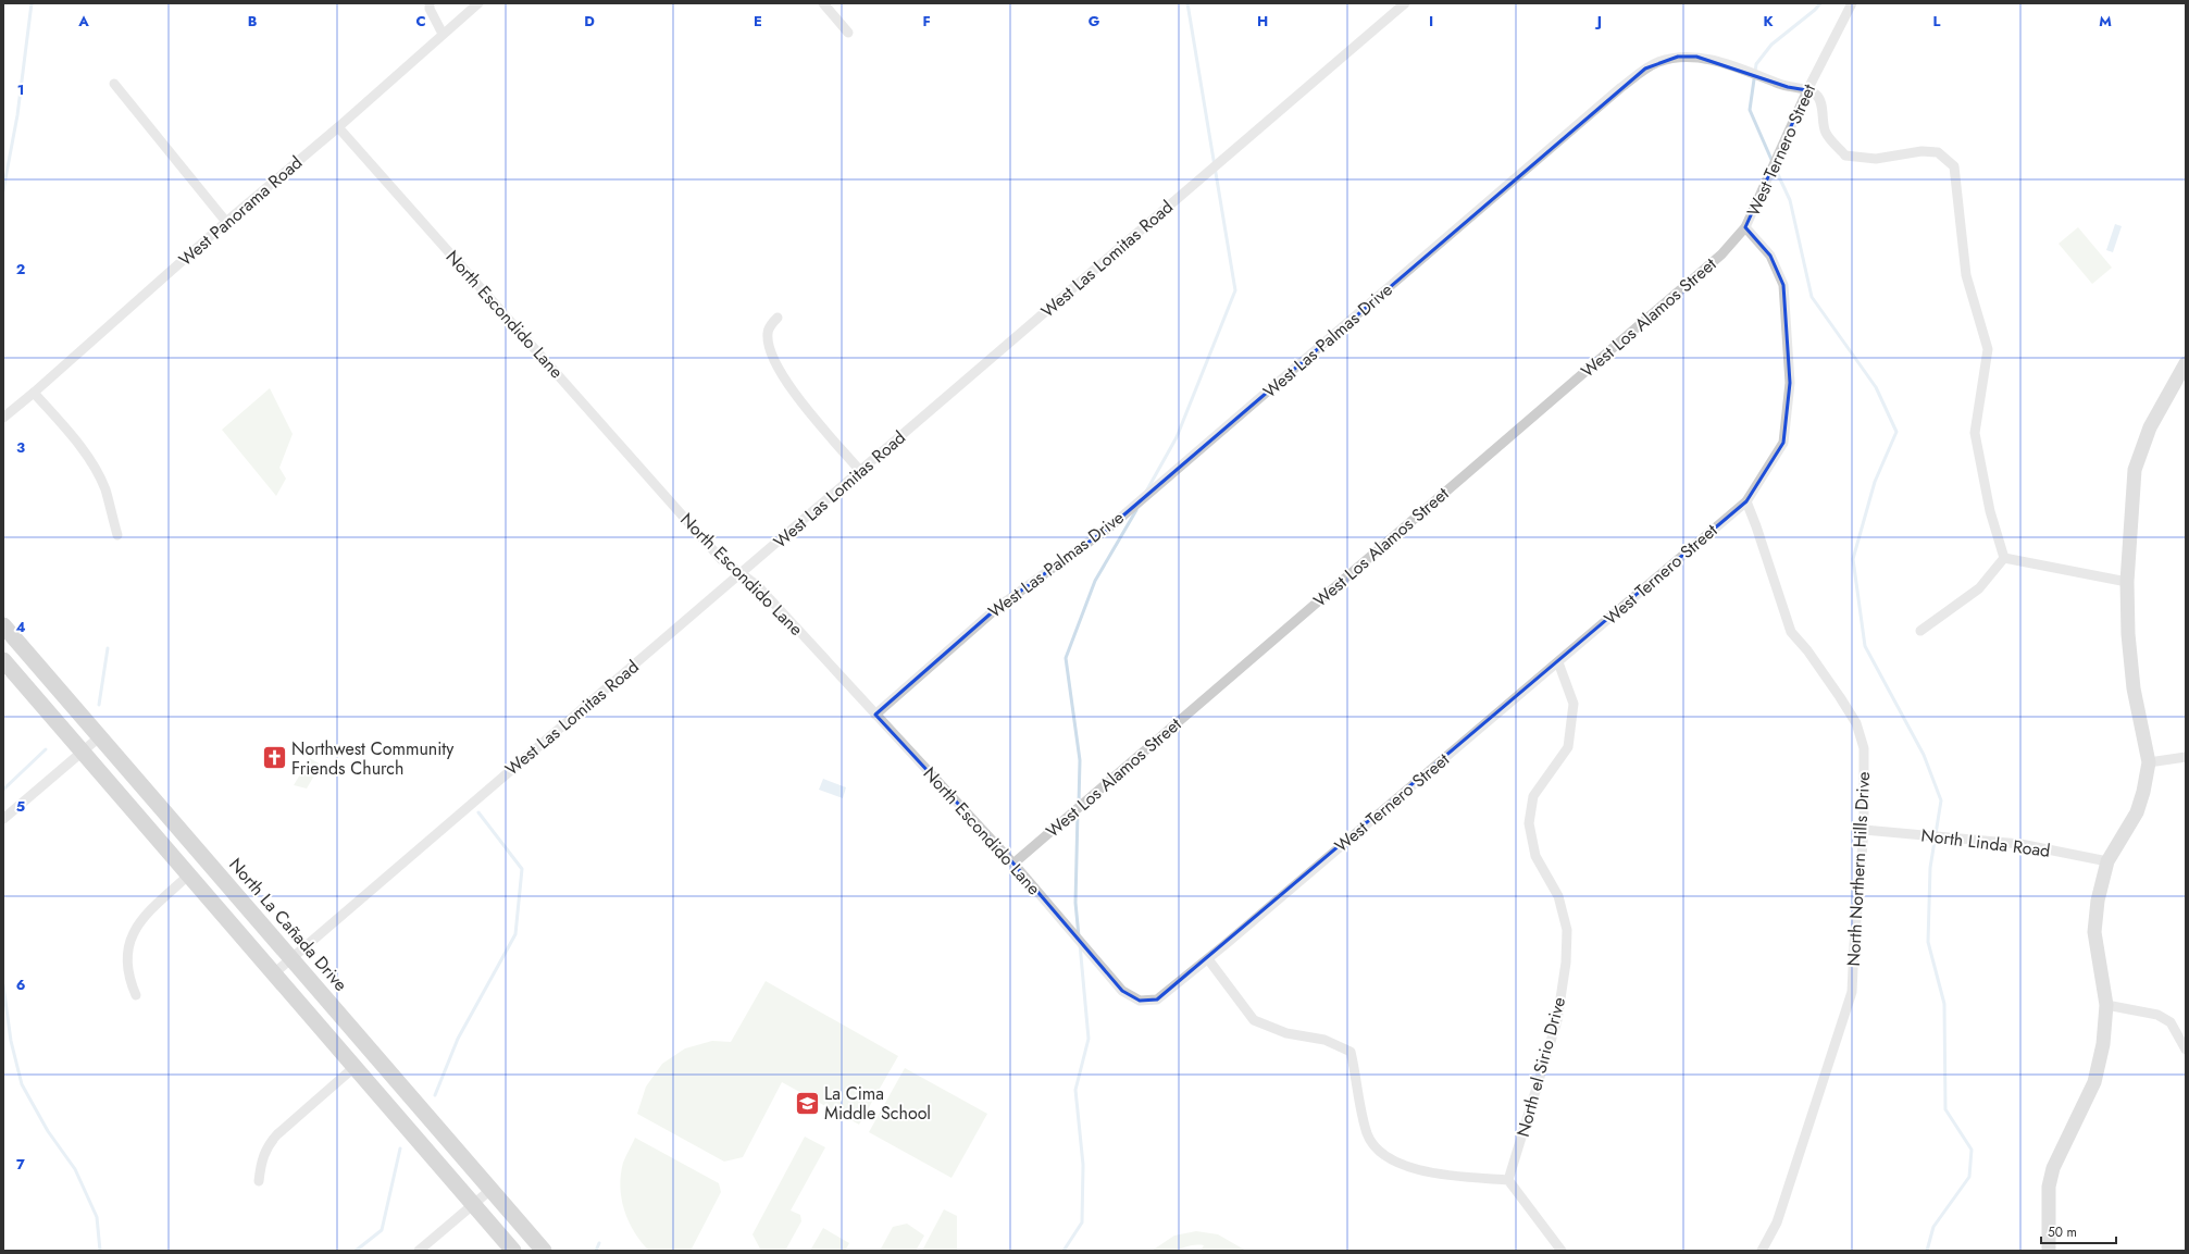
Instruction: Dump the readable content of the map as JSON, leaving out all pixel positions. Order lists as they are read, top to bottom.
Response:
{
  "streets": {
    "main road": ["North La Cañada Drive"],
    "street": [
      "West Ternero Street",
      "West Panorama Road",
      "West Las Lomitas Road",
      "North Escondido Lane",
      "West Los Alamos Street",
      "West Las Palmas Drive",
      "North Linda Road",
      "North Northern Hills Drive",
      "North el Sirio Drive"
    ]
  },
  "crossings": [
    ["West Ternero Street", "North Escondido Lane"],
    ["West Ternero Street", "West Los Alamos Street"],
    ["West Ternero Street", "West Las Palmas Drive"],
    ["West Ternero Street", "North Northern Hills Drive"],
    ["West Ternero Street", "North el Sirio Drive"],
    ["West Panorama Road", "North Escondido Lane"],
    ["West Las Lomitas Road", "North Escondido Lane"],
    ["West Las Lomitas Road", "North La Cañada Drive"],
    ["North Escondido Lane", "West Los Alamos Street"],
    ["North Escondido Lane", "West Las Palmas Drive"],
    ["North Linda Road", "North Northern Hills Drive"]
  ],
  "places": {
    "church": ["Northwest Community Friends Church"],
    "school or university": ["La Cima Middle School"]
  },
  "scale_bar": "50 m",
  "grid": {
    "columns": [
      "A",
      "B",
      "C",
      "D",
      "E",
      "F",
      "G",
      "H",
      "I",
      "J",
      "K",
      "L",
      "M"
    ],
    "rows": [
      "1",
      "2",
      "3",
      "4",
      "5",
      "6",
      "7"
    ]
  }
}
